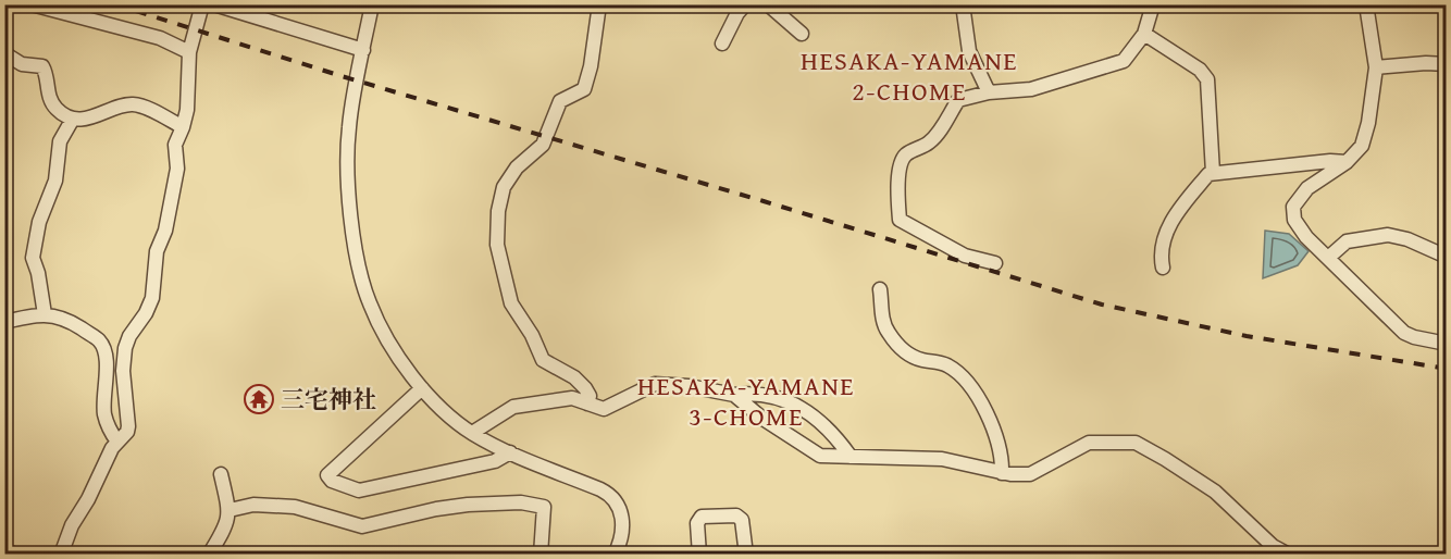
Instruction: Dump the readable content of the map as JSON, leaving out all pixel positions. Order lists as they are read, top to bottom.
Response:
{
  "districts": ["HESAKA-YAMANE 2-CHOME", "HESAKA-YAMANE 3-CHOME"],
  "places": {
    "temple": ["三宅神社"]
  }
}
